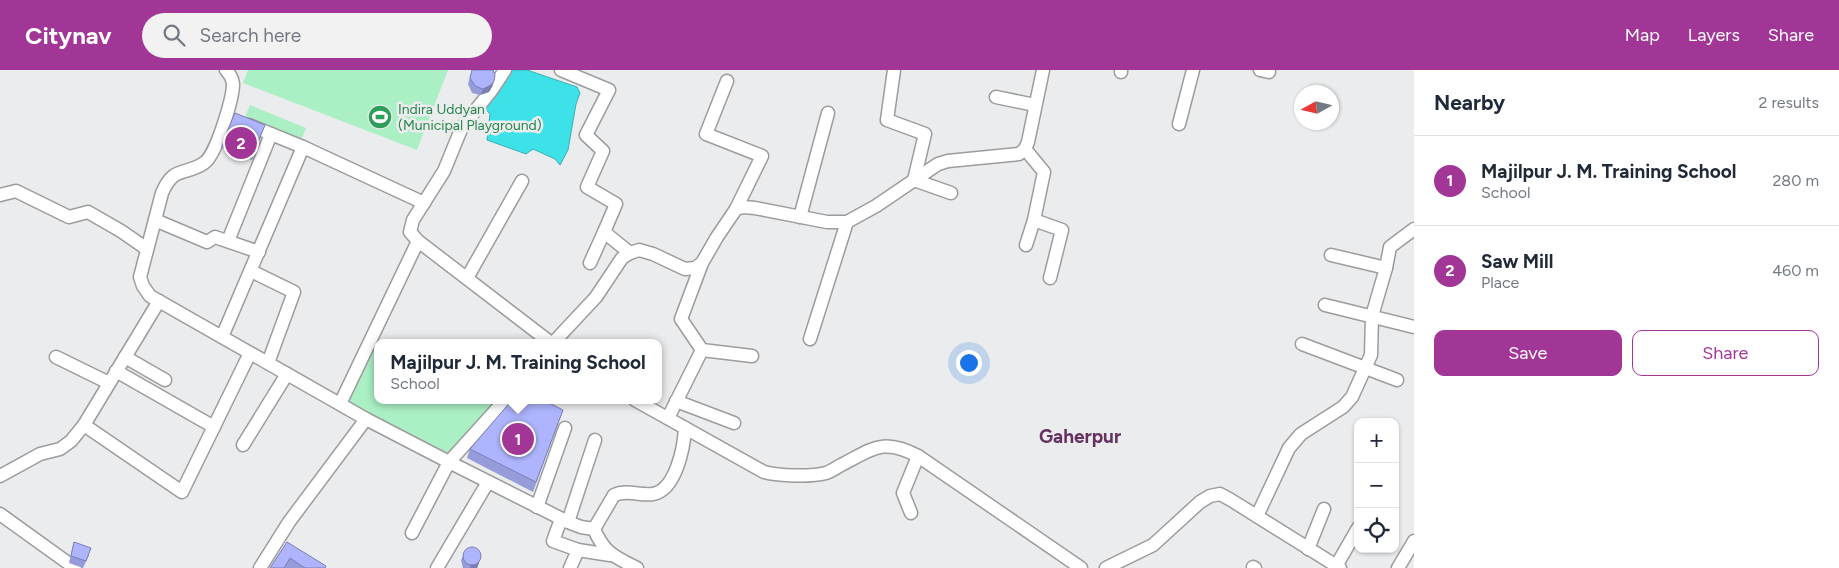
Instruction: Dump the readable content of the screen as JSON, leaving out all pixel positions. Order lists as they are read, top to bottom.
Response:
{
  "districts": ["Gaherpur"],
  "places": {
    "sports": ["Indira Uddyan (Municipal Playground)"]
  },
  "north": "left",
  "page": {
    "header": "Citynav",
    "search": "Search here",
    "nav": ["Map", "Layers", "Share"],
    "heading": ["Nearby", "2 results"],
    "pins": ["2", "1"],
    "list": [
      {
        "mark": "1",
        "name": "Majilpur J. M. Training School",
        "note": "School",
        "value": "280 m"
      },
      {
        "mark": "2",
        "name": "Saw Mill",
        "note": "Place",
        "value": "460 m"
      }
    ],
    "buttons": ["Save", "Share"],
    "popup": ["Majilpur J. M. Training School", "School"],
    "map_buttons": ["+", "−"]
  }
}
